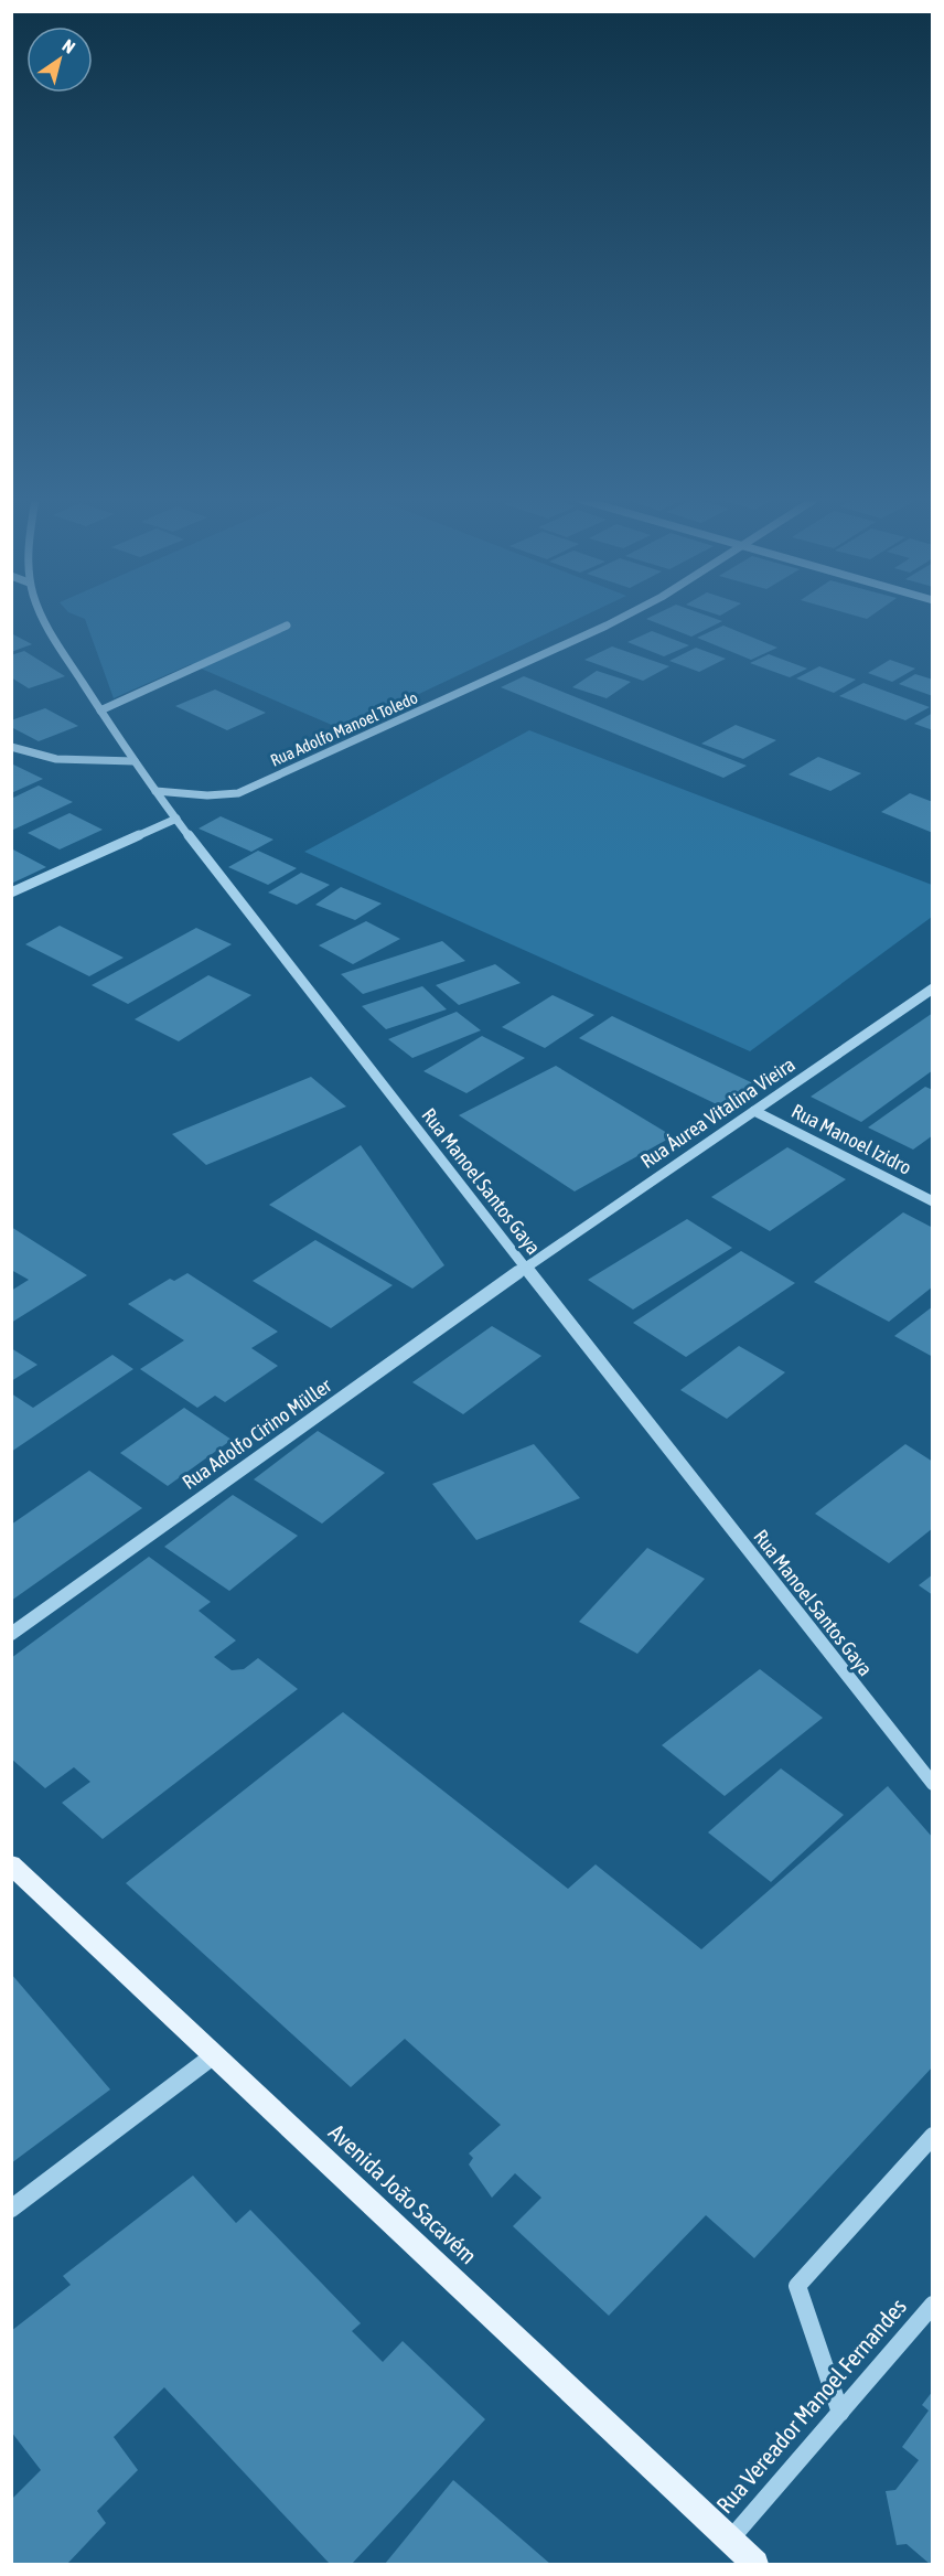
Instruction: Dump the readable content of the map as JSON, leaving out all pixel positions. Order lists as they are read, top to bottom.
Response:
{
  "streets": {
    "main road": ["Avenida João Sacavém"],
    "street": [
      "Rua Adolfo Manoel Toledo",
      "Rua Áurea Vitalina Vieira",
      "Rua Manoel Izidro",
      "Rua Manoel Santos Gaya",
      "Rua Adolfo Cirino Müller",
      "Rua Vereador Manoel Fernandes"
    ]
  },
  "crossings": [
    ["Rua Adolfo Manoel Toledo", "Rua Manoel Santos Gaya"],
    ["Rua Áurea Vitalina Vieira", "Rua Manoel Izidro"],
    ["Rua Áurea Vitalina Vieira", "Rua Manoel Santos Gaya"],
    ["Rua Áurea Vitalina Vieira", "Rua Adolfo Cirino Müller"],
    ["Rua Manoel Santos Gaya", "Rua Adolfo Cirino Müller"],
    ["Avenida João Sacavém", "Rua Vereador Manoel Fernandes"]
  ],
  "north": "top right"
}
